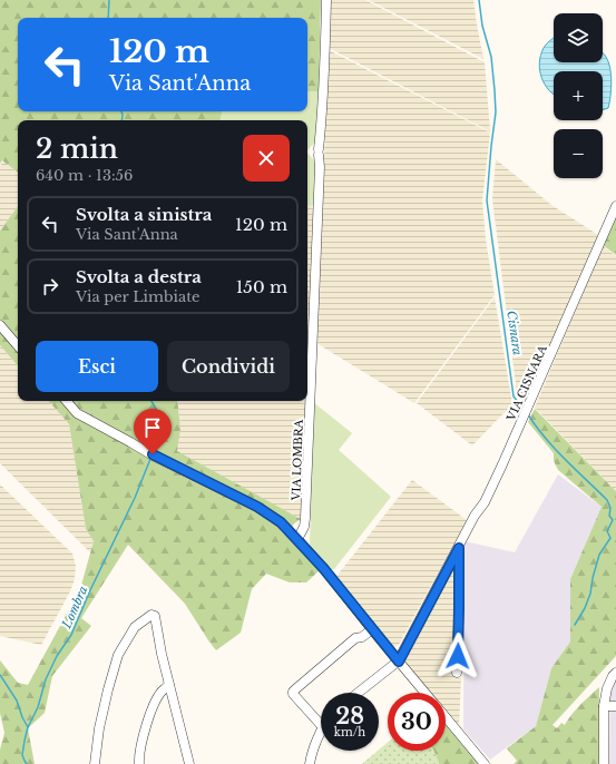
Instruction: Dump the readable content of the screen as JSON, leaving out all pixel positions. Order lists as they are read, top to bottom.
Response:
{
  "streets": {
    "street": ["VIA CISNARA", "VIA LOMBRA"]
  },
  "water": ["Cisnara", "Lombra"],
  "page": {
    "map_buttons": ["+", "−"],
    "turn": ["120 m", "Via Sant'Anna"],
    "heading": ["2 min", "640 m · 13:56"],
    "list": [
      {
        "name": "Svolta a sinistra",
        "note": "Via Sant'Anna",
        "value": "120 m"
      },
      {
        "name": "Svolta a destra",
        "note": "Via per Limbiate",
        "value": "150 m"
      }
    ],
    "buttons": ["Esci", "Condividi"],
    "speed": "28 km/h",
    "limit": "30"
  }
}
